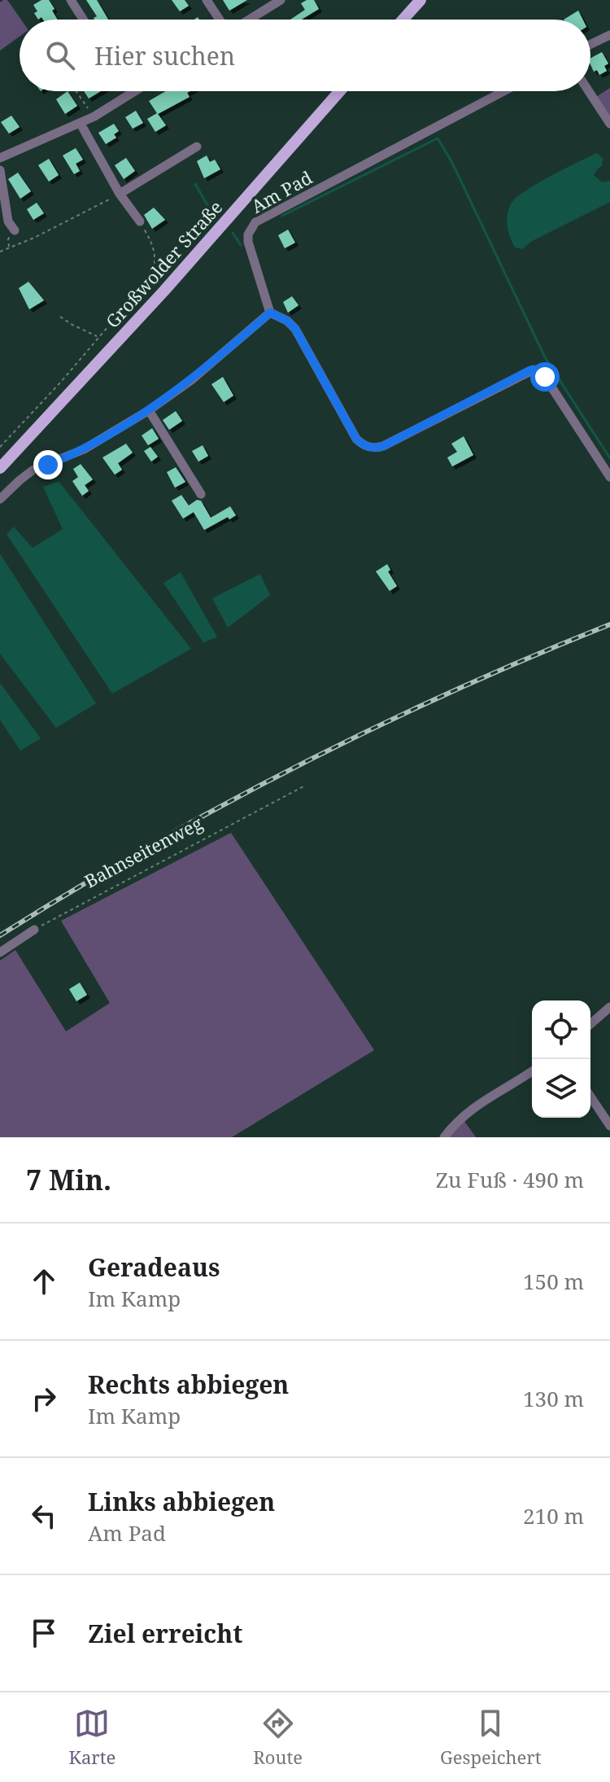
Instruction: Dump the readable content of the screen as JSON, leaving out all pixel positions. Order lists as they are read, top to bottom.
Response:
{
  "streets": {
    "main road": ["Großwolder Straße"],
    "street": ["Am Pad"],
    "path": ["Bahnseitenweg"]
  },
  "page": {
    "search": "Hier suchen",
    "heading": ["7 Min.", "Zu Fuß · 490 m"],
    "list": [
      ["Geradeaus", "Im Kamp", "150 m"],
      ["Rechts abbiegen", "Im Kamp", "130 m"],
      ["Links abbiegen", "Am Pad", "210 m"],
      "Ziel erreicht"
    ],
    "nav": ["Karte", "Route", "Gespeichert"]
  }
}
